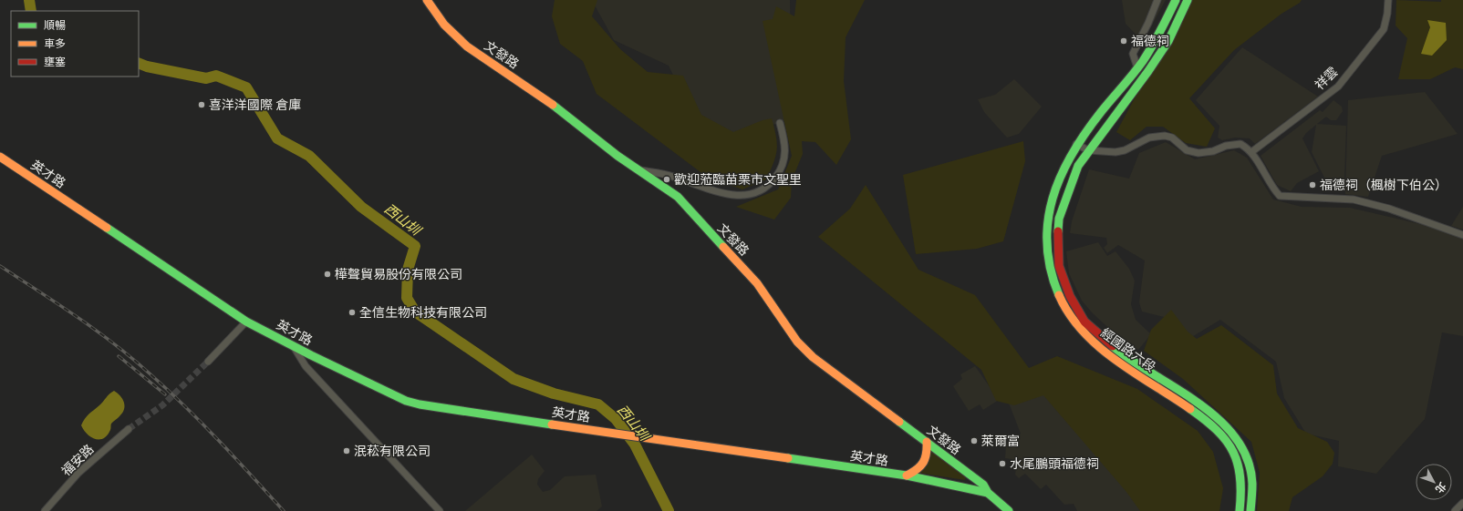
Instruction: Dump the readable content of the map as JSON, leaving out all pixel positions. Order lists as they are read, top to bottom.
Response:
{
  "streets": {
    "street": [
      "文發路",
      "祥雲",
      "英才路",
      "經國路六段",
      "福安路"
    ]
  },
  "crossings": [
    ["文發路", "英才路"]
  ],
  "water": ["西山圳"],
  "places": [
    "福德祠",
    "喜洋洋國際 倉庫",
    "歡迎蒞臨苗栗市文聖里",
    "福德祠（楓樹下伯公）",
    "樺聲貿易股份有限公司",
    "全信生物科技有限公司",
    "萊爾富",
    "泯菘有限公司",
    "水尾鵬頭福德祠"
  ],
  "legend": ["順暢", "車多", "壅塞"],
  "north": "bottom right"
}
